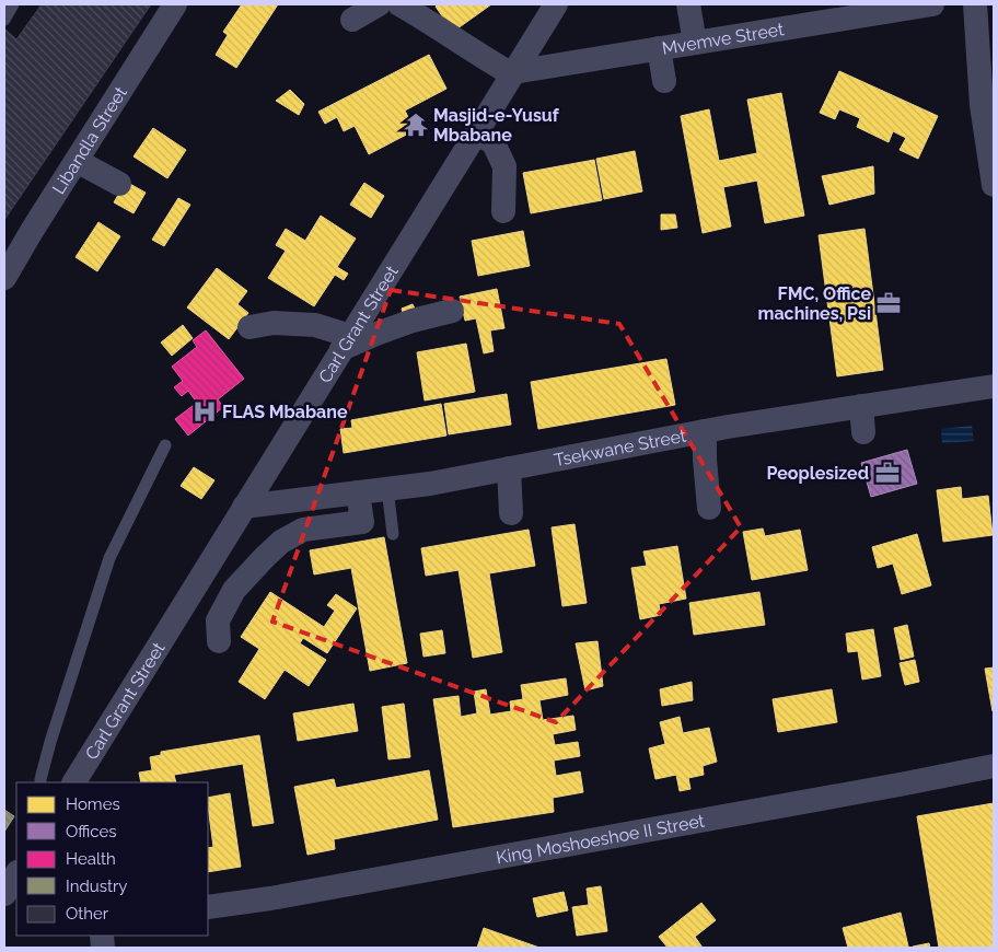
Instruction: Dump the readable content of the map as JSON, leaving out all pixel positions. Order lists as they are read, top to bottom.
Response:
{
  "streets": {
    "street": [
      "Mvemve Street",
      "Libandla Street",
      "Carl Grant Street",
      "Tsekwane Street",
      "King Moshoeshoe II Street"
    ]
  },
  "crossings": [
    ["Mvemve Street", "Carl Grant Street"],
    ["Carl Grant Street", "Tsekwane Street"]
  ],
  "places": {
    "temple": ["Masjid-e-Yusuf Mbabane"],
    "office": ["FMC, Office machines, Psi", "Peoplesized"],
    "hospital": ["FLAS Mbabane"]
  },
  "legend": [
    "Homes",
    "Offices",
    "Health",
    "Industry",
    "Other"
  ]
}
